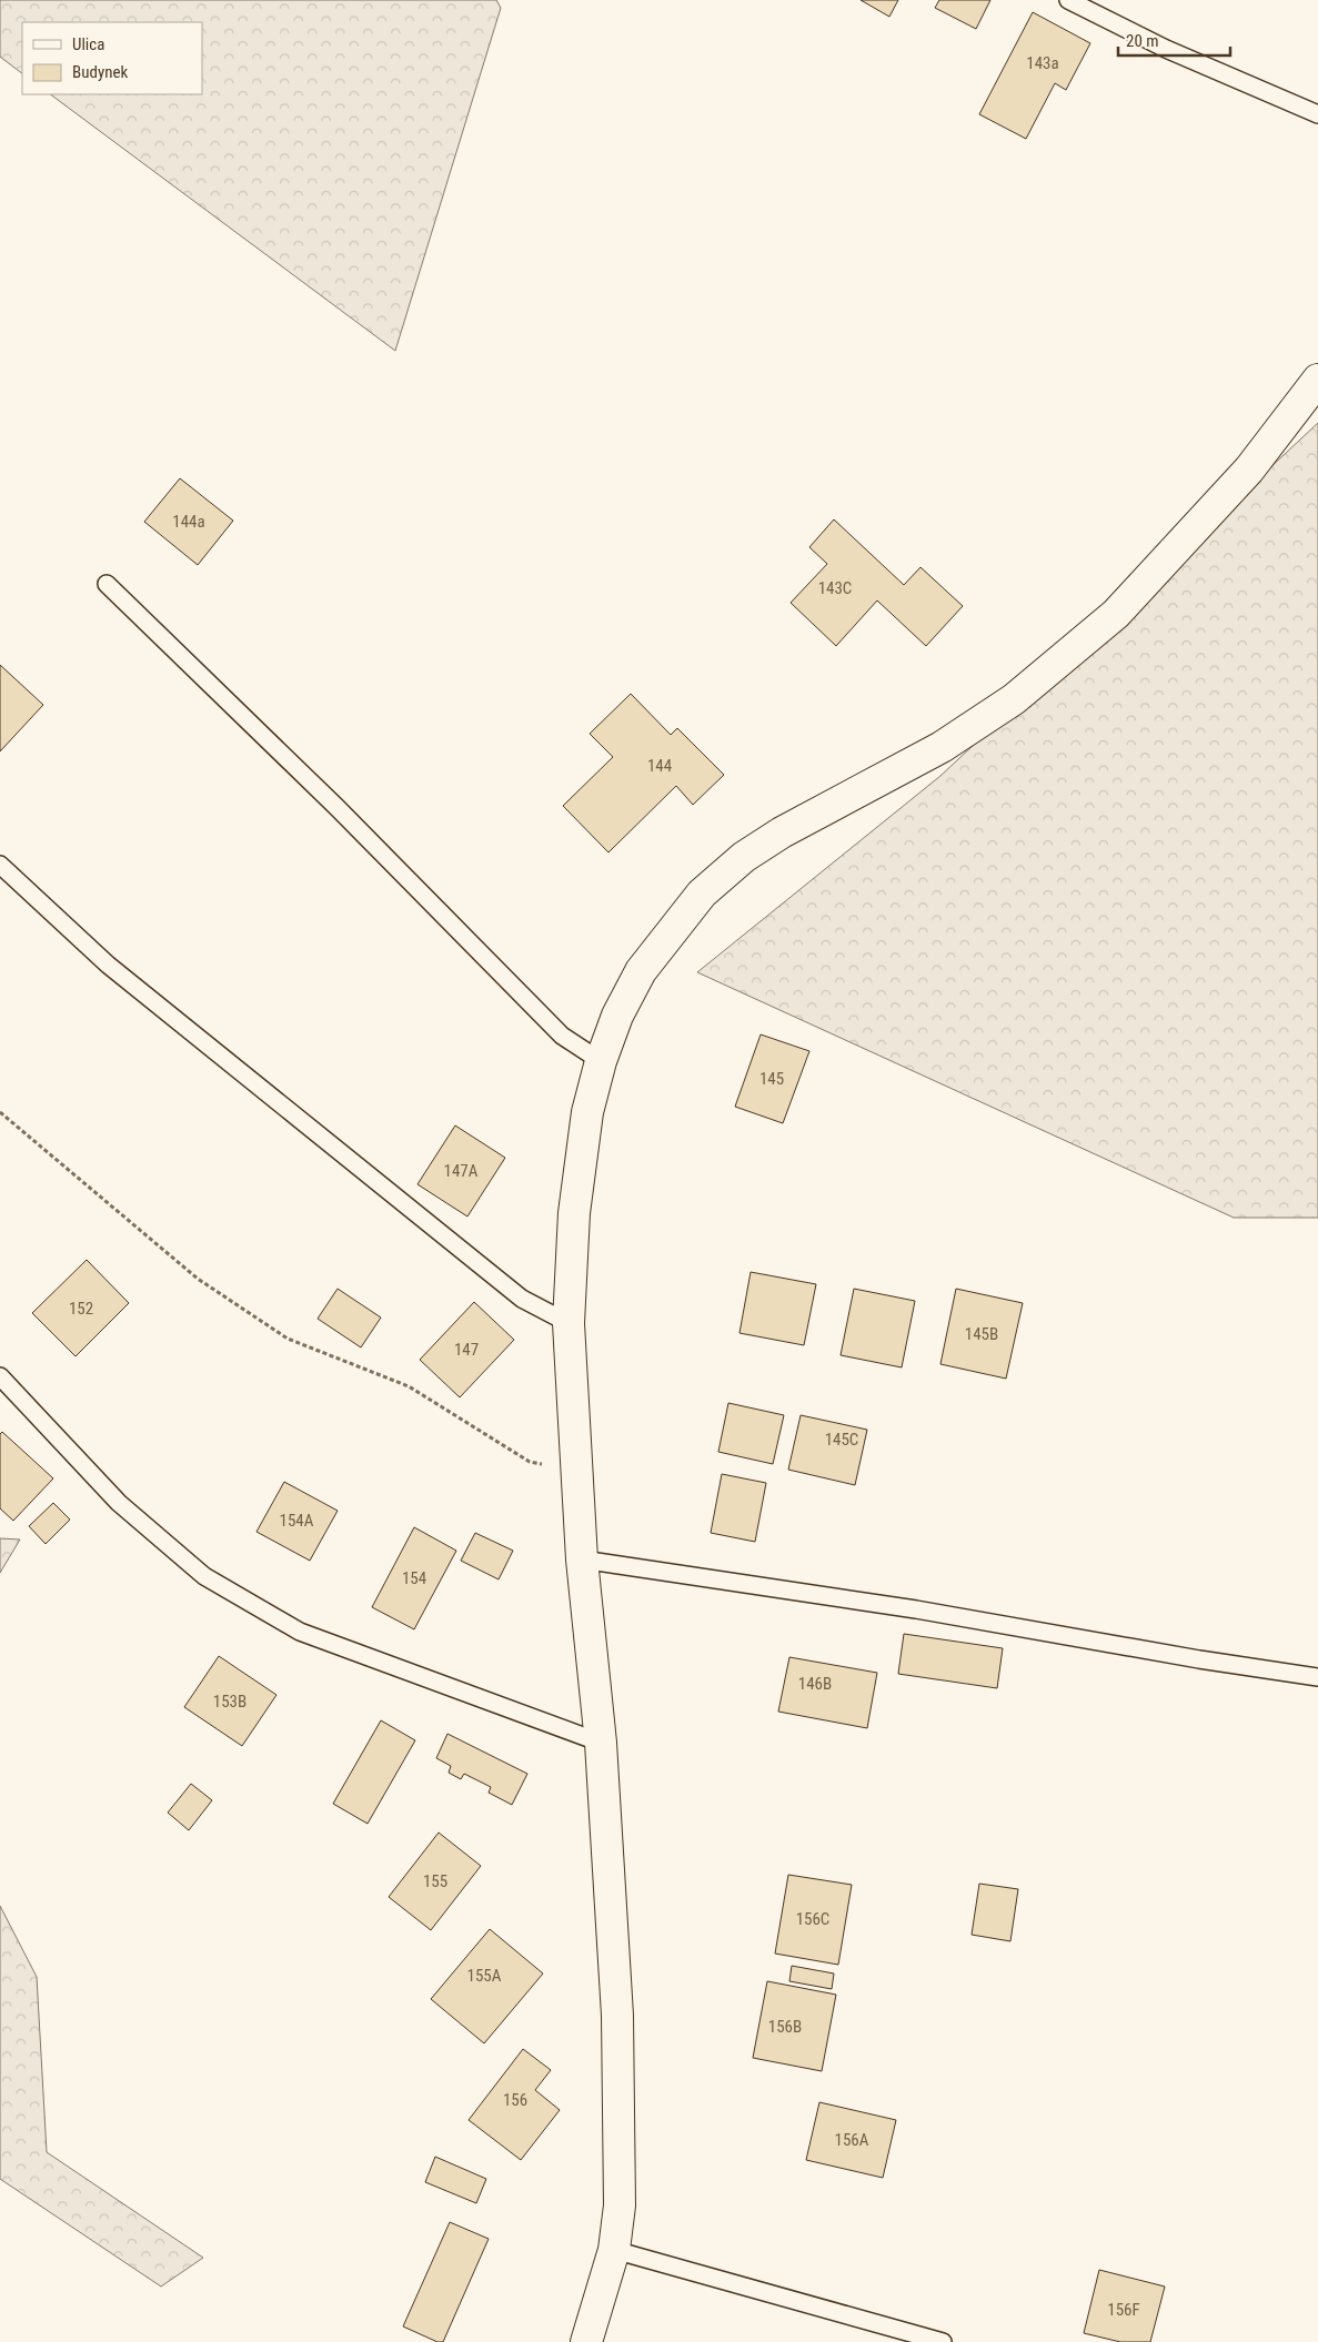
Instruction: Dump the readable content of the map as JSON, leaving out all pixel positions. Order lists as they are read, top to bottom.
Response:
{
  "house_numbers": [
    "143a",
    "144a",
    "143C",
    "144",
    "145",
    "147A",
    "152",
    "145B",
    "147",
    "145C",
    "154A",
    "154",
    "146B",
    "153B",
    "155",
    "156C",
    "155A",
    "156B",
    "156",
    "156A",
    "156F"
  ],
  "legend": ["Ulica", "Budynek"],
  "scale_bar": "20 m"
}
